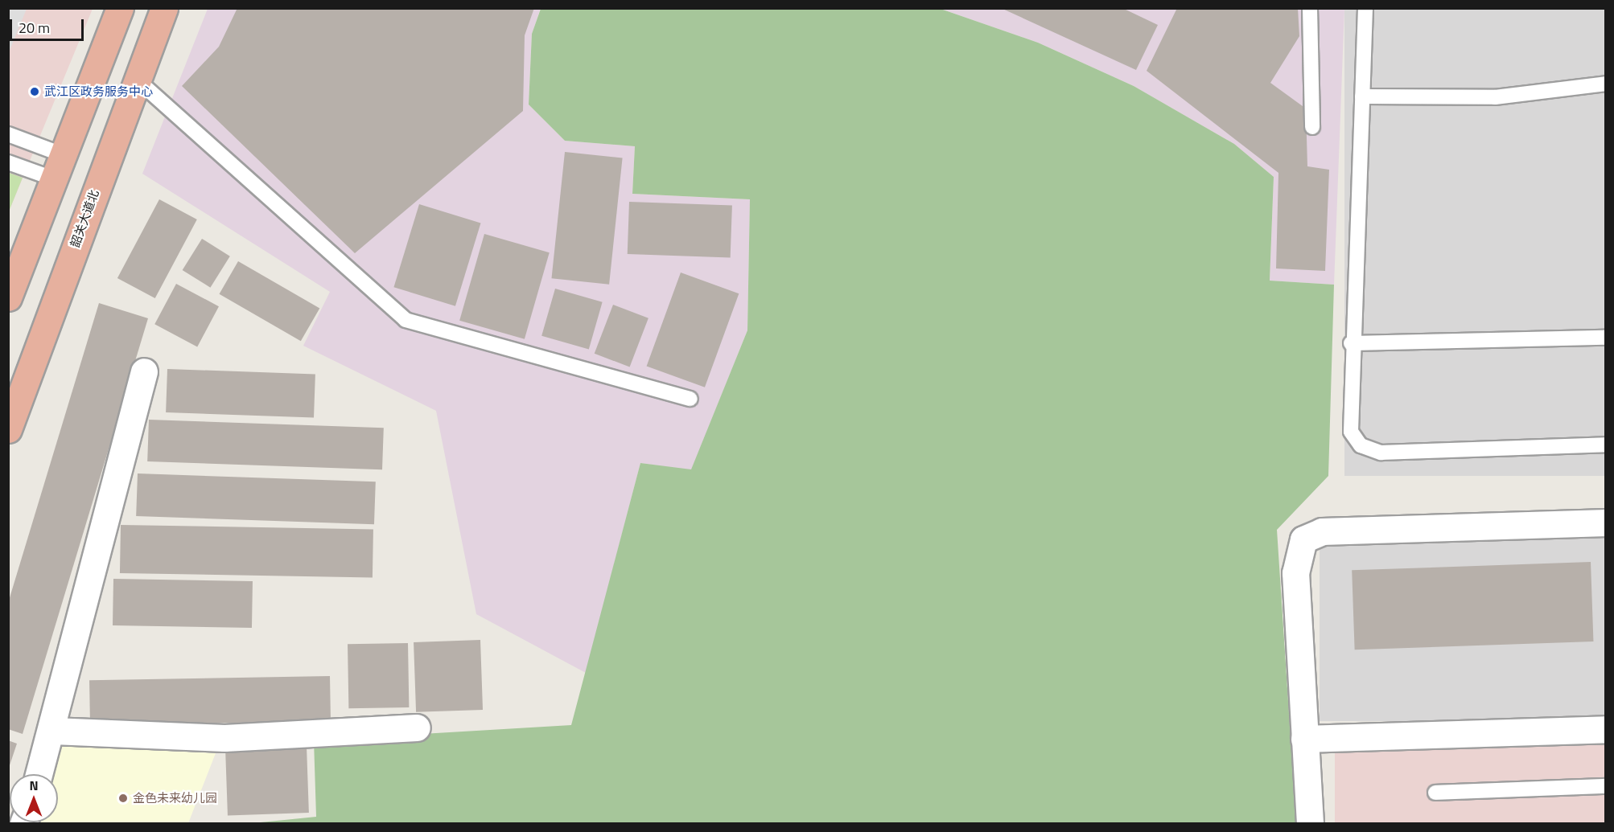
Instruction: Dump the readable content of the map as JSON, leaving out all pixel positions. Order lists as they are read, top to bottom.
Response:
{
  "streets": {
    "highway": ["韶关大道北"]
  },
  "places": ["武江区政务服务中心", "金色未来幼儿园"],
  "scale_bar": "20 m",
  "north": "top"
}
